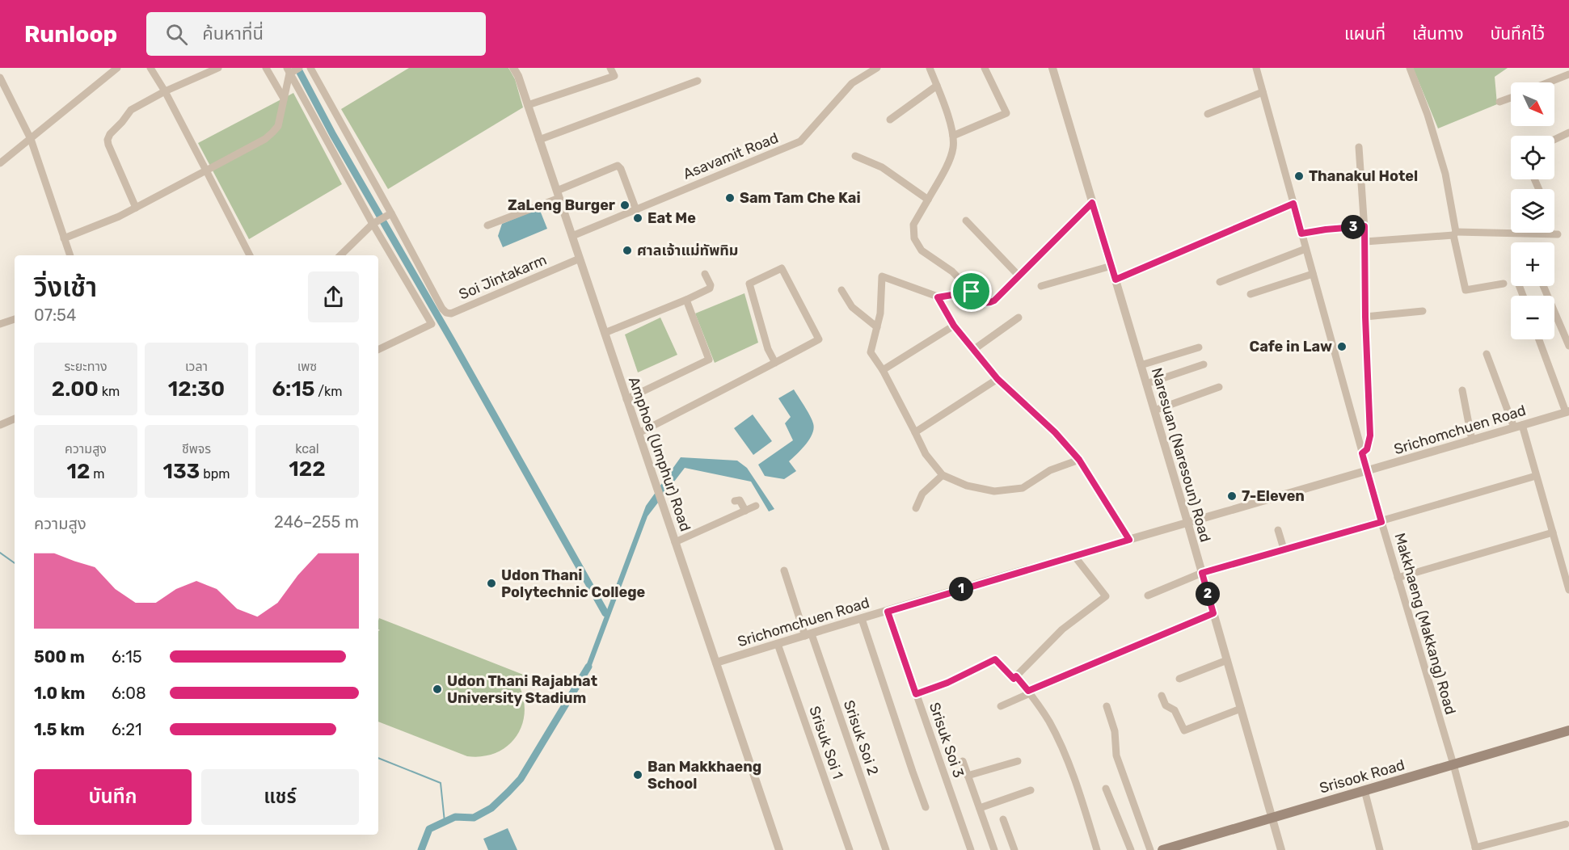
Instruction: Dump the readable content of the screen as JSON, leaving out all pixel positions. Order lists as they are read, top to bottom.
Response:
{
  "streets": {
    "main road": ["Srisook Road"],
    "street": [
      "Asavamit Road",
      "Soi Jintakarm",
      "Srichomchuen Road",
      "Amphoe (Umphur) Road",
      "Naresuan (Naresoun) Road",
      "Makkhaeng (Makkang) Road",
      "Srisuk Soi 2",
      "Srisuk Soi 3",
      "Srisuk Soi 1"
    ]
  },
  "crossings": [
    ["Asavamit Road", "Amphoe (Umphur) Road"],
    ["Soi Jintakarm", "Amphoe (Umphur) Road"],
    ["Srichomchuen Road", "Amphoe (Umphur) Road"],
    ["Srichomchuen Road", "Naresuan (Naresoun) Road"],
    ["Srichomchuen Road", "Makkhaeng (Makkang) Road"],
    ["Srichomchuen Road", "Srisuk Soi 2"],
    ["Srichomchuen Road", "Srisuk Soi 3"],
    ["Srichomchuen Road", "Srisuk Soi 1"],
    ["Naresuan (Naresoun) Road", "Srisook Road"],
    ["Makkhaeng (Makkang) Road", "Srisook Road"]
  ],
  "places": [
    "Thanakul Hotel",
    "Sam Tam Che Kai",
    "ZaLeng Burger",
    "Eat Me",
    "ศาลเจ้าแม่ทัพทิม",
    "Cafe in Law",
    "7-Eleven",
    "Udon Thani Polytechnic College",
    "Udon Thani Rajabhat University Stadium",
    "Ban Makkhaeng School"
  ],
  "north": "bottom right",
  "page": {
    "header": "Runloop",
    "search": "ค้นหาที่นี่",
    "nav": ["แผนที่", "เส้นทาง", "บันทึกไว้"],
    "map_buttons": ["+", "−"],
    "pins": ["3", "1", "2"],
    "heading": ["วิ่งเช้า", "07:54"],
    "stats": [
      ["ระยะทาง", "2.00 km"],
      ["เวลา", "12:30"],
      ["เพซ", "6:15 /km"],
      ["ความสูง", "12 m"],
      ["ชีพจร", "133 bpm"],
      ["kcal", "122"]
    ],
    "chart": ["ความสูง", "246–255 m"],
    "list": [
      {
        "name": "500 m",
        "note": "6:15"
      },
      {
        "name": "1.0 km",
        "note": "6:08"
      },
      {
        "name": "1.5 km",
        "note": "6:21"
      }
    ],
    "buttons": ["บันทึก", "แชร์"]
  }
}
